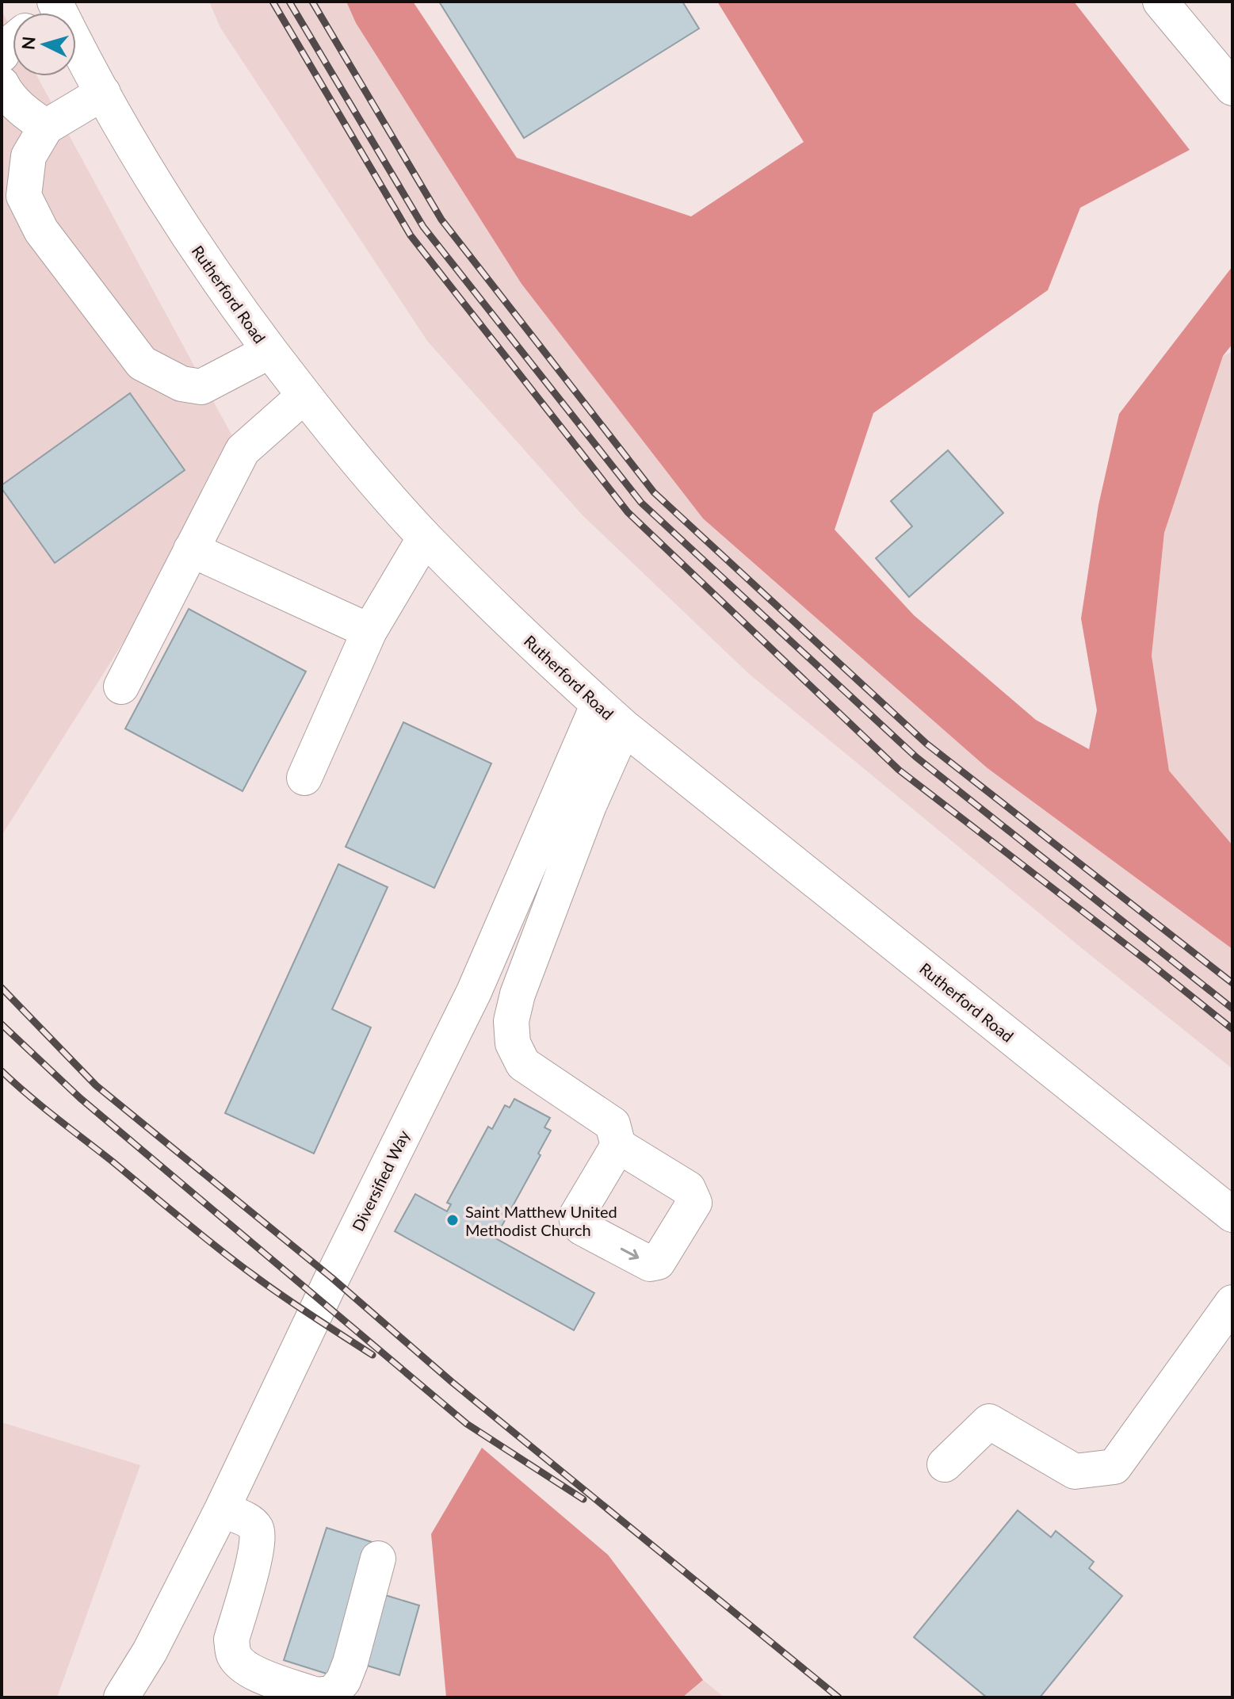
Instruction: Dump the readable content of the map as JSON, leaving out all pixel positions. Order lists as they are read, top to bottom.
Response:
{
  "streets": {
    "street": ["Rutherford Road", "Diversified Way"]
  },
  "crossings": [
    ["Rutherford Road", "Diversified Way"]
  ],
  "places": ["Saint Matthew United Methodist Church"],
  "north": "left"
}
